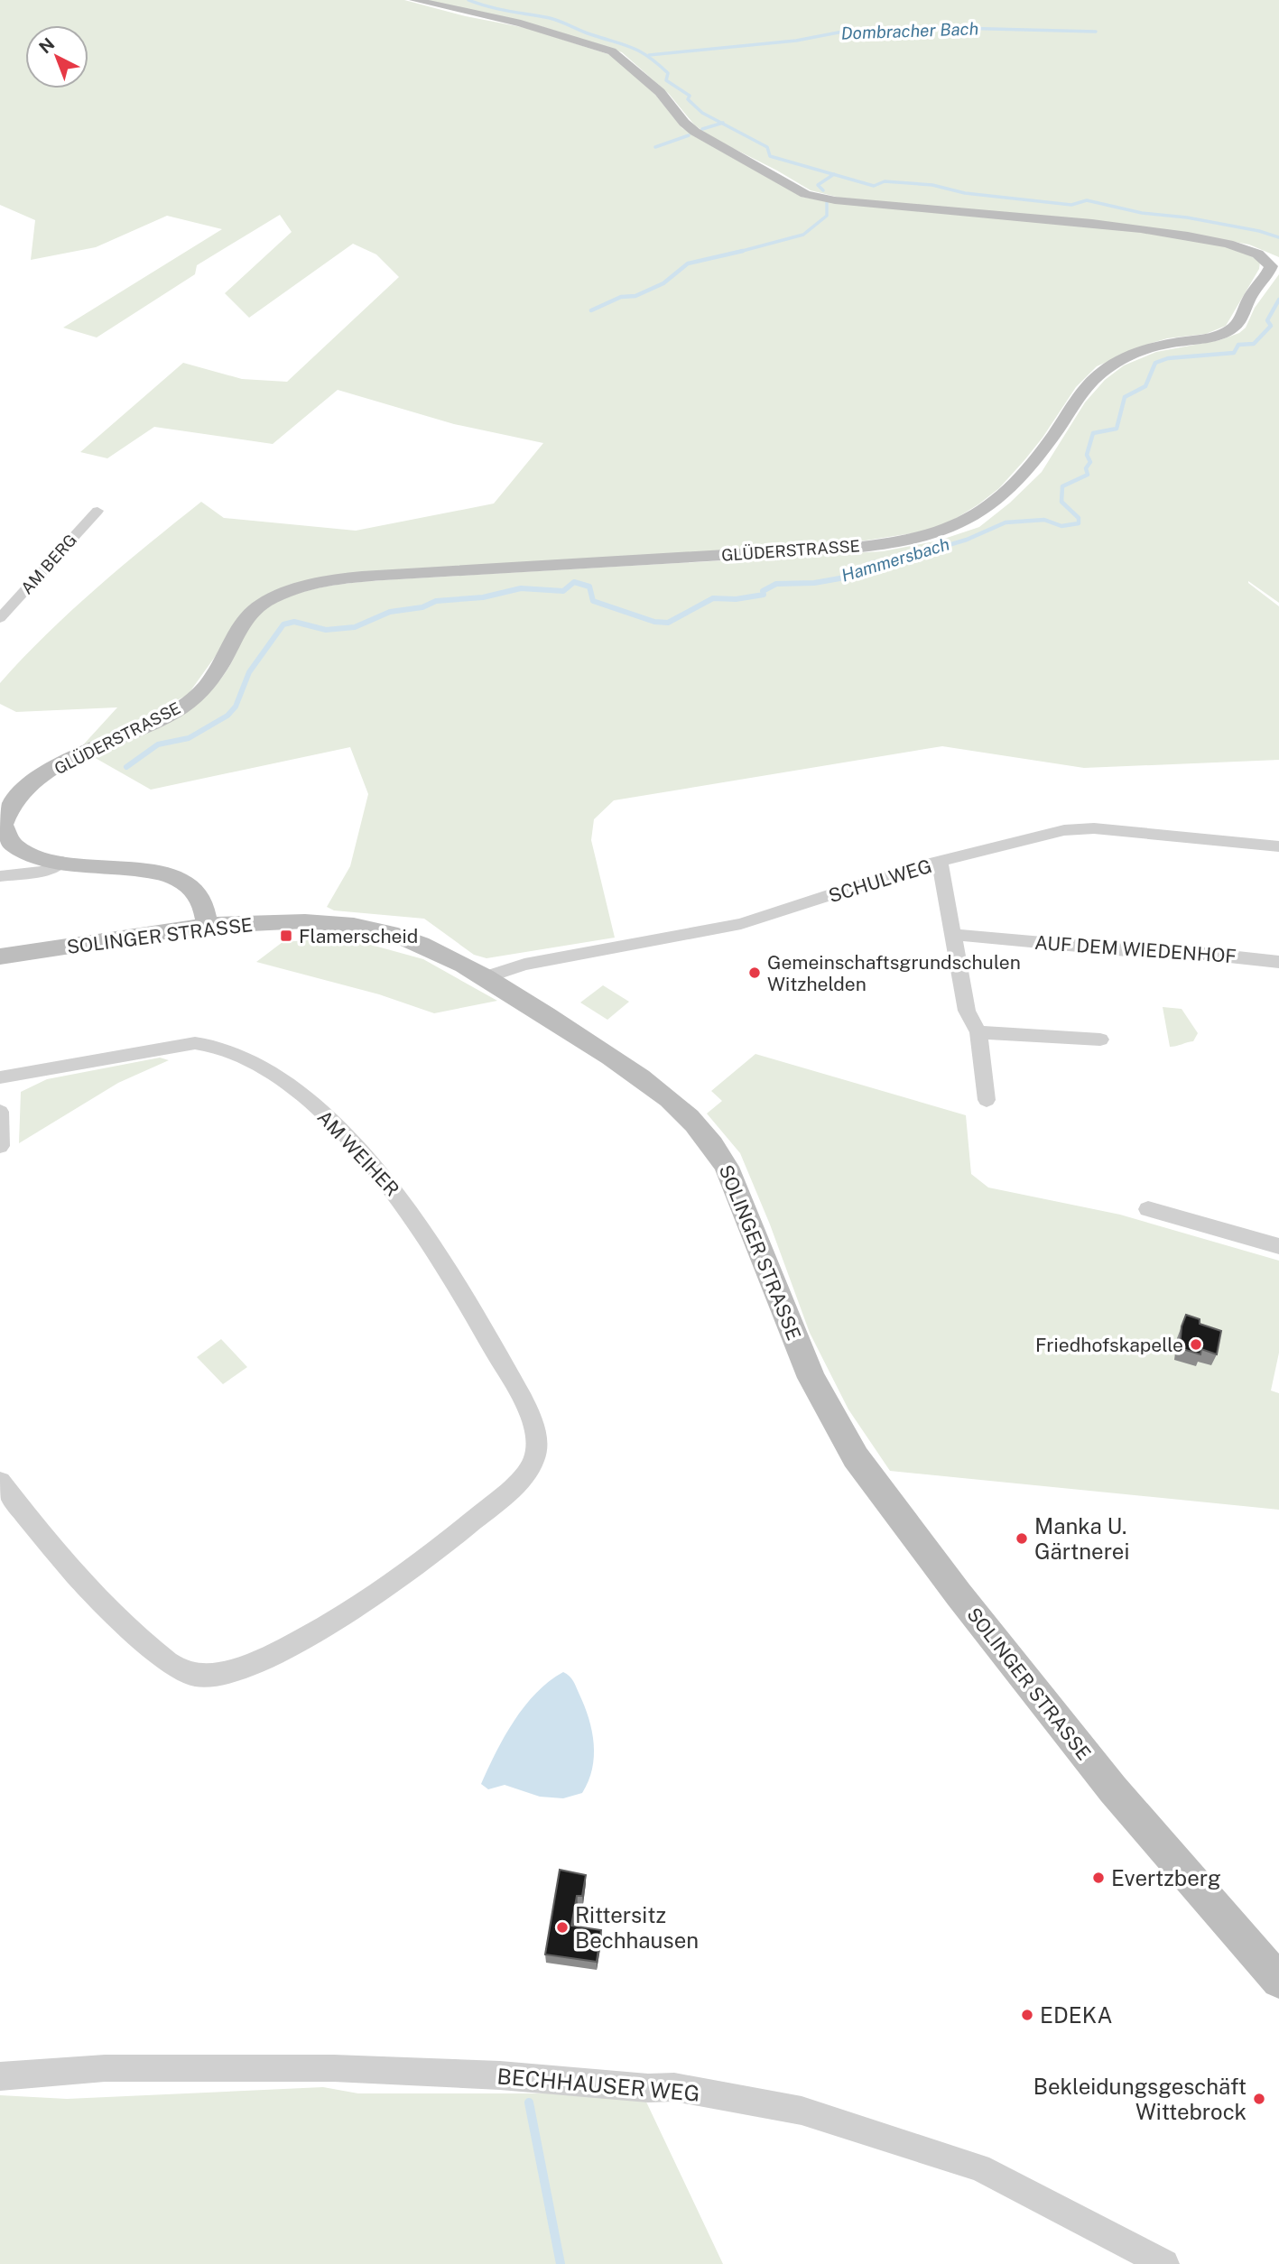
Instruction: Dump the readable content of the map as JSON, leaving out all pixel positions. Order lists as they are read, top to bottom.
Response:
{
  "streets": {
    "main road": ["GLÜDERSTRASSE", "SOLINGER STRASSE"],
    "street": [
      "AM BERG",
      "SCHULWEG",
      "AUF DEM WIEDENHOF",
      "AM WEIHER",
      "BECHHAUSER WEG"
    ]
  },
  "crossings": [
    ["GLÜDERSTRASSE", "SOLINGER STRASSE"],
    ["SCHULWEG", "SOLINGER STRASSE"]
  ],
  "water": ["Dombracher Bach", "Hammersbach"],
  "places": {
    "transit": ["Flamerscheid"],
    "other": [
      "Gemeinschaftsgrundschulen Witzhelden",
      "Friedhofskapelle",
      "Manka U. Gärtnerei",
      "Evertzberg",
      "Rittersitz Bechhausen",
      "EDEKA",
      "Bekleidungsgeschäft Wittebrock"
    ]
  },
  "north": "top left"
}
